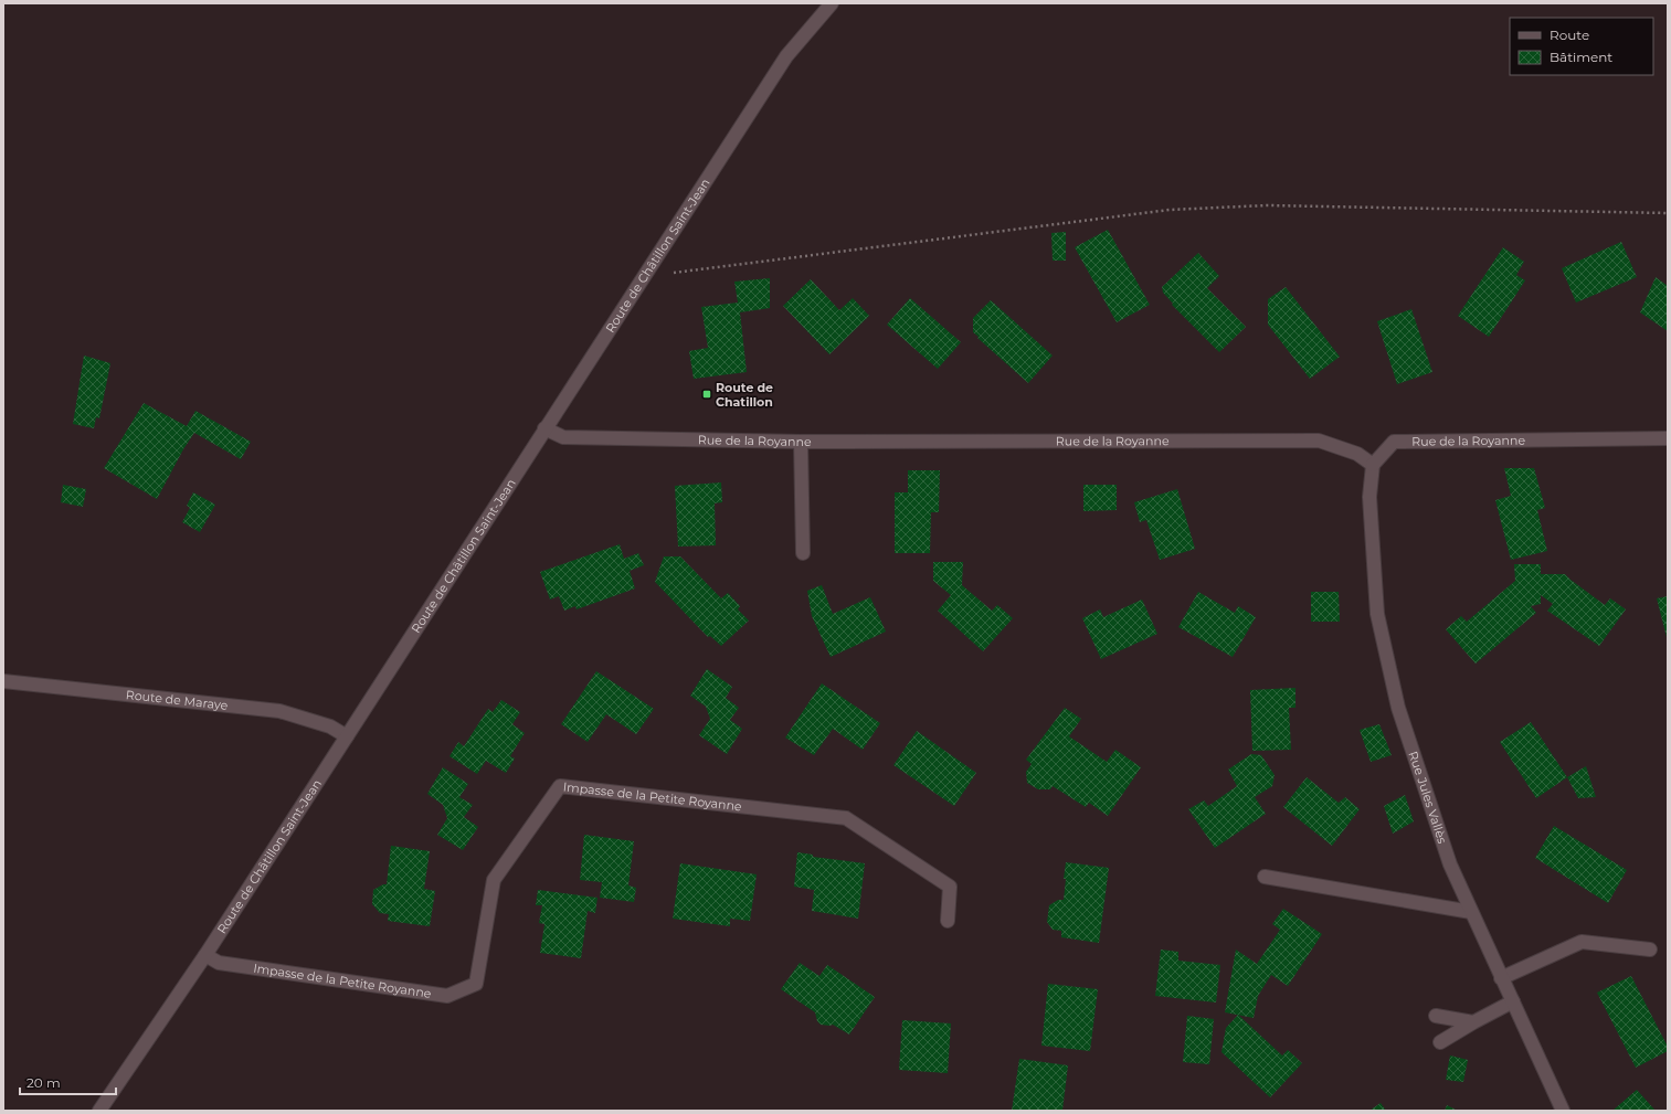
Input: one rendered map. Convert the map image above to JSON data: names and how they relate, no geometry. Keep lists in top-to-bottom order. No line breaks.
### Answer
{"streets":{"street":["Route de Châtillon Saint-Jean","Rue de la Royanne","Route de Maraye","Impasse de la Petite Royanne","Rue Jules Vallès"]},"crossings":[["Route de Châtillon Saint-Jean","Rue de la Royanne"],["Route de Châtillon Saint-Jean","Route de Maraye"],["Route de Châtillon Saint-Jean","Impasse de la Petite Royanne"],["Rue de la Royanne","Rue Jules Vallès"]],"places":{"transit":["Route de Chatillon"]},"legend":["Route","Bâtiment"],"scale_bar":"20 m"}
